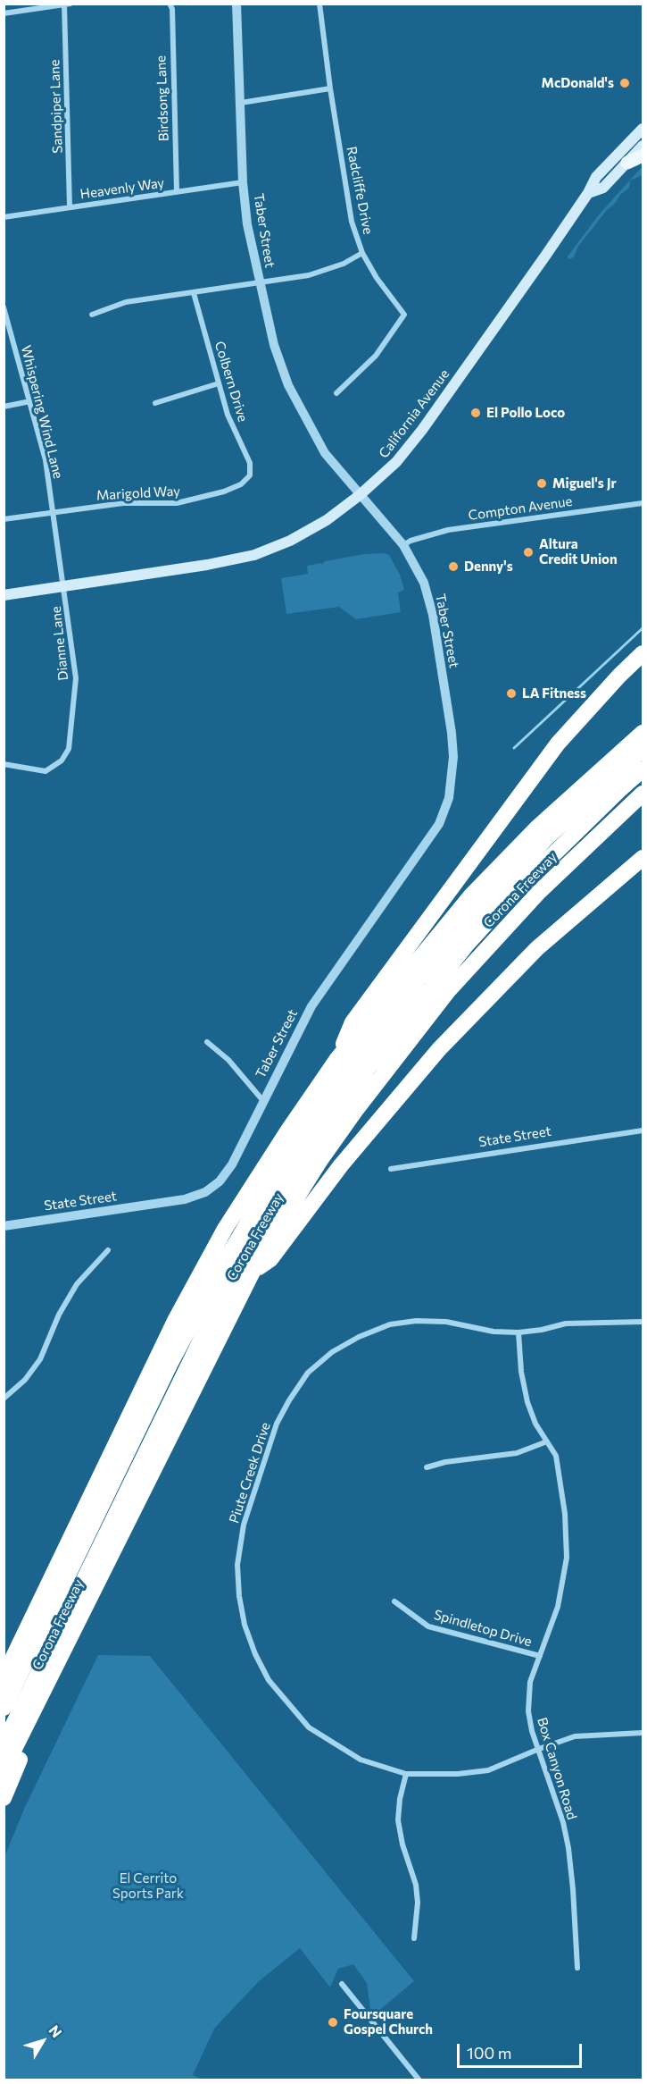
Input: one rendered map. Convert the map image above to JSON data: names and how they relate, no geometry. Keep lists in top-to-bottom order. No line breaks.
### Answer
{"streets":{"highway":["Corona Freeway"],"main road":["California Avenue"],"street":["Birdsong Lane","Sandpiper Lane","Heavenly Way","Radcliffe Drive","Taber Street","Colbern Drive","Whispering Wind Lane","Marigold Way","Compton Avenue","Dianne Lane","State Street","Piute Creek Drive","Spindletop Drive","Box Canyon Road"]},"crossings":[["Birdsong Lane","Heavenly Way"],["Sandpiper Lane","Heavenly Way"],["Heavenly Way","Taber Street"],["Taber Street","California Avenue"],["Taber Street","Compton Avenue"],["Taber Street","State Street"],["Colbern Drive","Marigold Way"],["Whispering Wind Lane","California Avenue"],["Whispering Wind Lane","Marigold Way"],["Whispering Wind Lane","Dianne Lane"],["California Avenue","Dianne Lane"],["Piute Creek Drive","Box Canyon Road"],["Spindletop Drive","Box Canyon Road"]],"parks":["El Cerrito Sports Park"],"places":["McDonald's","El Pollo Loco","Miguel's Jr","Altura Credit Union","Denny's","LA Fitness","Foursquare Gospel Church"],"scale_bar":"100 m","north":"top right"}
